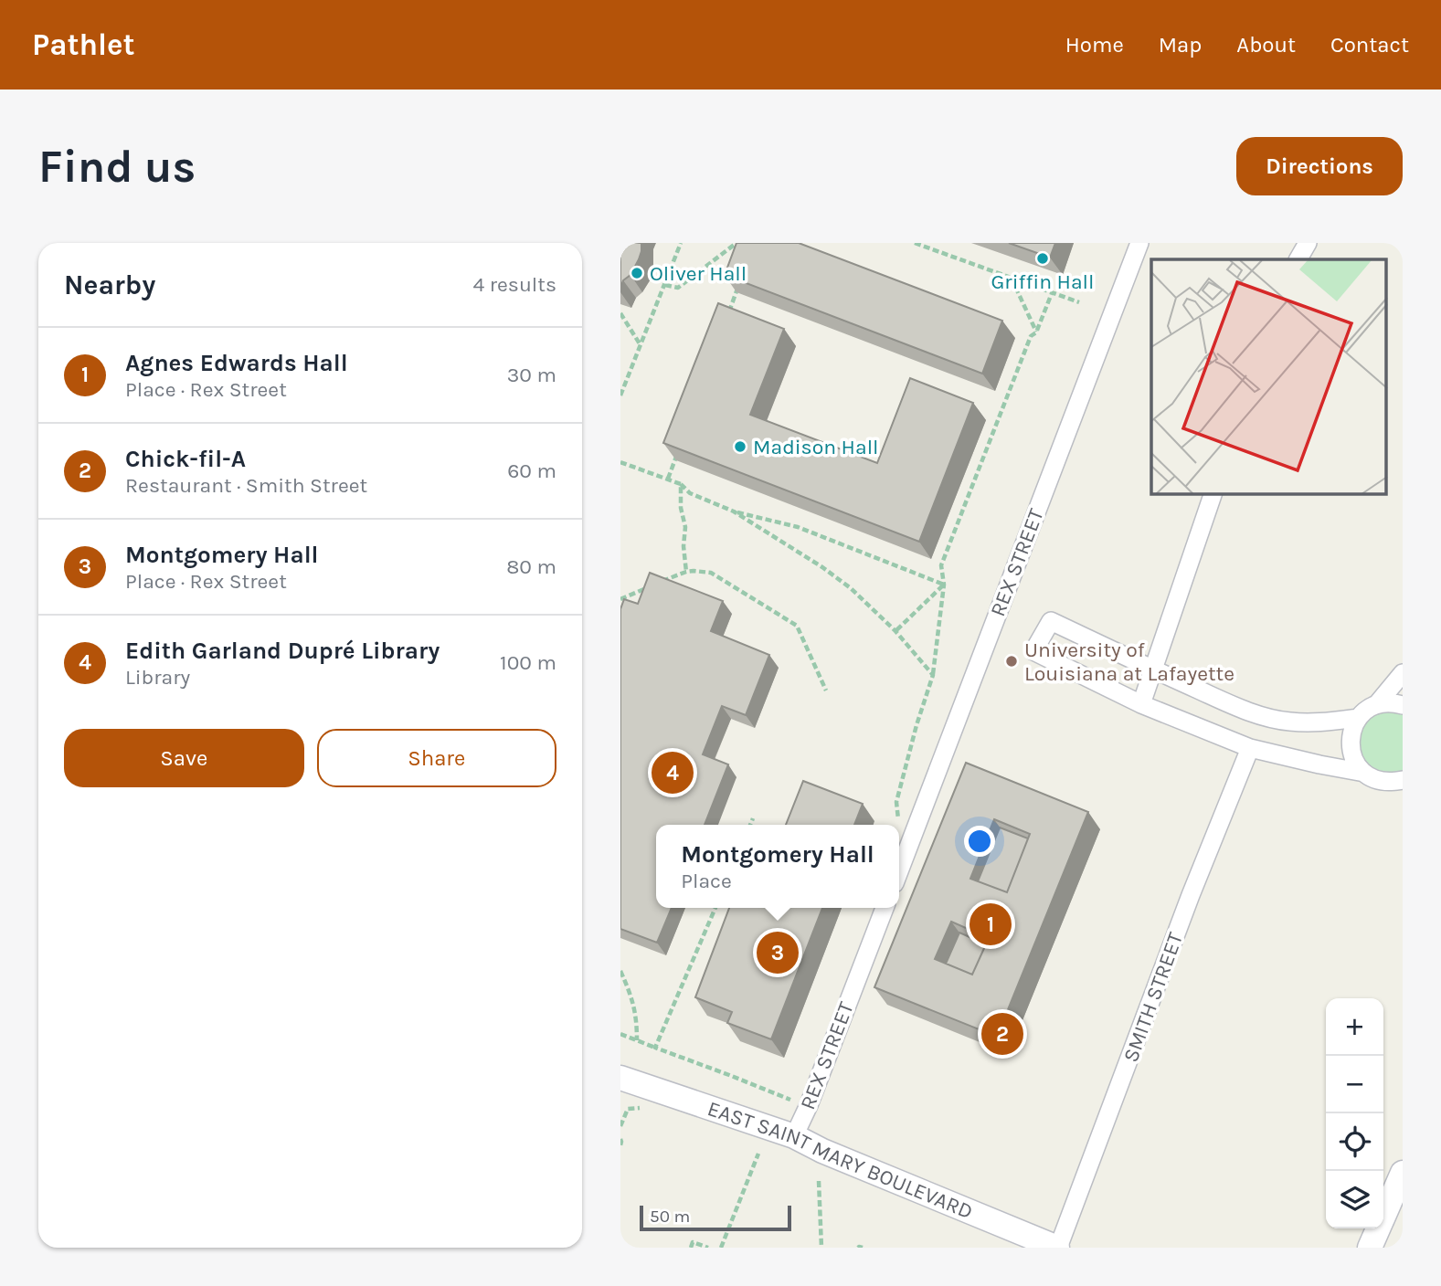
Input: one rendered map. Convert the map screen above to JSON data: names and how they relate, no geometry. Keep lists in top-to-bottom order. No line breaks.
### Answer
{"streets":{"street":["REX STREET","SMITH STREET","EAST SAINT MARY BOULEVARD"]},"crossings":[["REX STREET","EAST SAINT MARY BOULEVARD"],["SMITH STREET","EAST SAINT MARY BOULEVARD"]],"places":["Griffin Hall","Oliver Hall","Madison Hall","University of Louisiana at Lafayette"],"scale_bar":"50 m","page":{"header":"Pathlet","nav":["Home","Map","About","Contact"],"buttons":["Directions",["Save","Share"]],"title":"Find us","heading":["Nearby","4 results"],"list":[{"mark":"1","name":"Agnes Edwards Hall","note":"Place · Rex Street","value":"30 m"},{"mark":"2","name":"Chick-fil-A","note":"Restaurant · Smith Street","value":"60 m"},{"mark":"3","name":"Montgomery Hall","note":"Place · Rex Street","value":"80 m"},{"mark":"4","name":"Edith Garland Dupré Library","note":"Library","value":"100 m"}],"pins":["4","1","3","2"],"popup":["Montgomery Hall","Place"],"map_buttons":["+","−"],"scale":"50 m"}}
